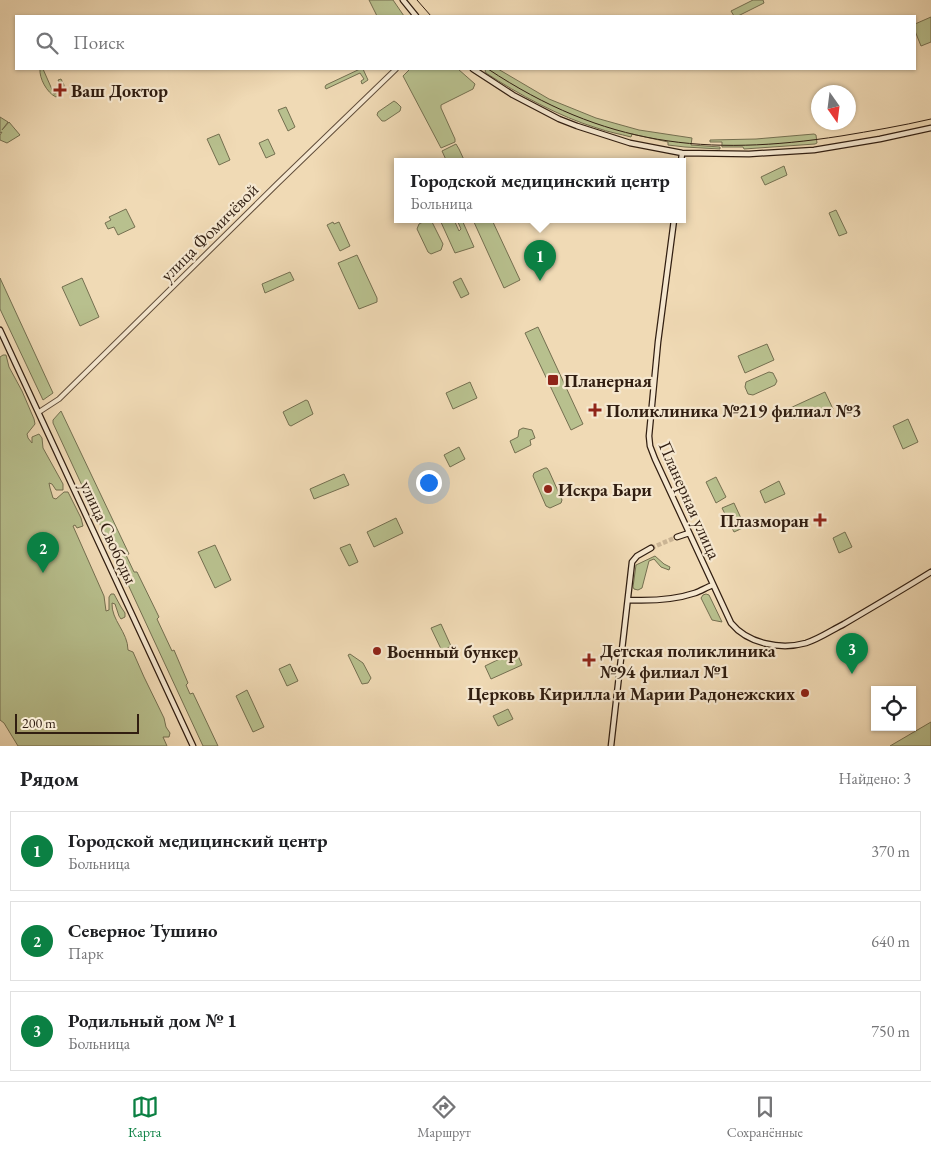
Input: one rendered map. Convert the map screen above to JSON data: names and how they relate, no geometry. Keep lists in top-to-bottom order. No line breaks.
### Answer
{"streets":{"main road":["Планерная улица","улица Свободы"],"street":["улица Фомичёвой"]},"crossings":[["улица Фомичёвой","улица Свободы"]],"places":{"health":["Ваш Доктор","Поликлиника №219 филиал №3","Плазморан","Детская поликлиника №94 филиал №1"],"transit":["Планерная"],"other":["Искра Бари","Военный бункер","Церковь Кирилла и Марии Радонежских"]},"scale_bar":"200 m","north":"bottom","page":{"search":"Поиск","popup":["Городской медицинский центр","Больница"],"pins":["1","2","3"],"scale":"200 m","heading":["Рядом","Найдено: 3"],"list":[{"mark":"1","name":"Городской медицинский центр","note":"Больница","value":"370 m"},{"mark":"2","name":"Северное Тушино","note":"Парк","value":"640 m"},{"mark":"3","name":"Родильный дом № 1","note":"Больница","value":"750 m"}],"nav":["Карта","Маршрут","Сохранённые"]}}
